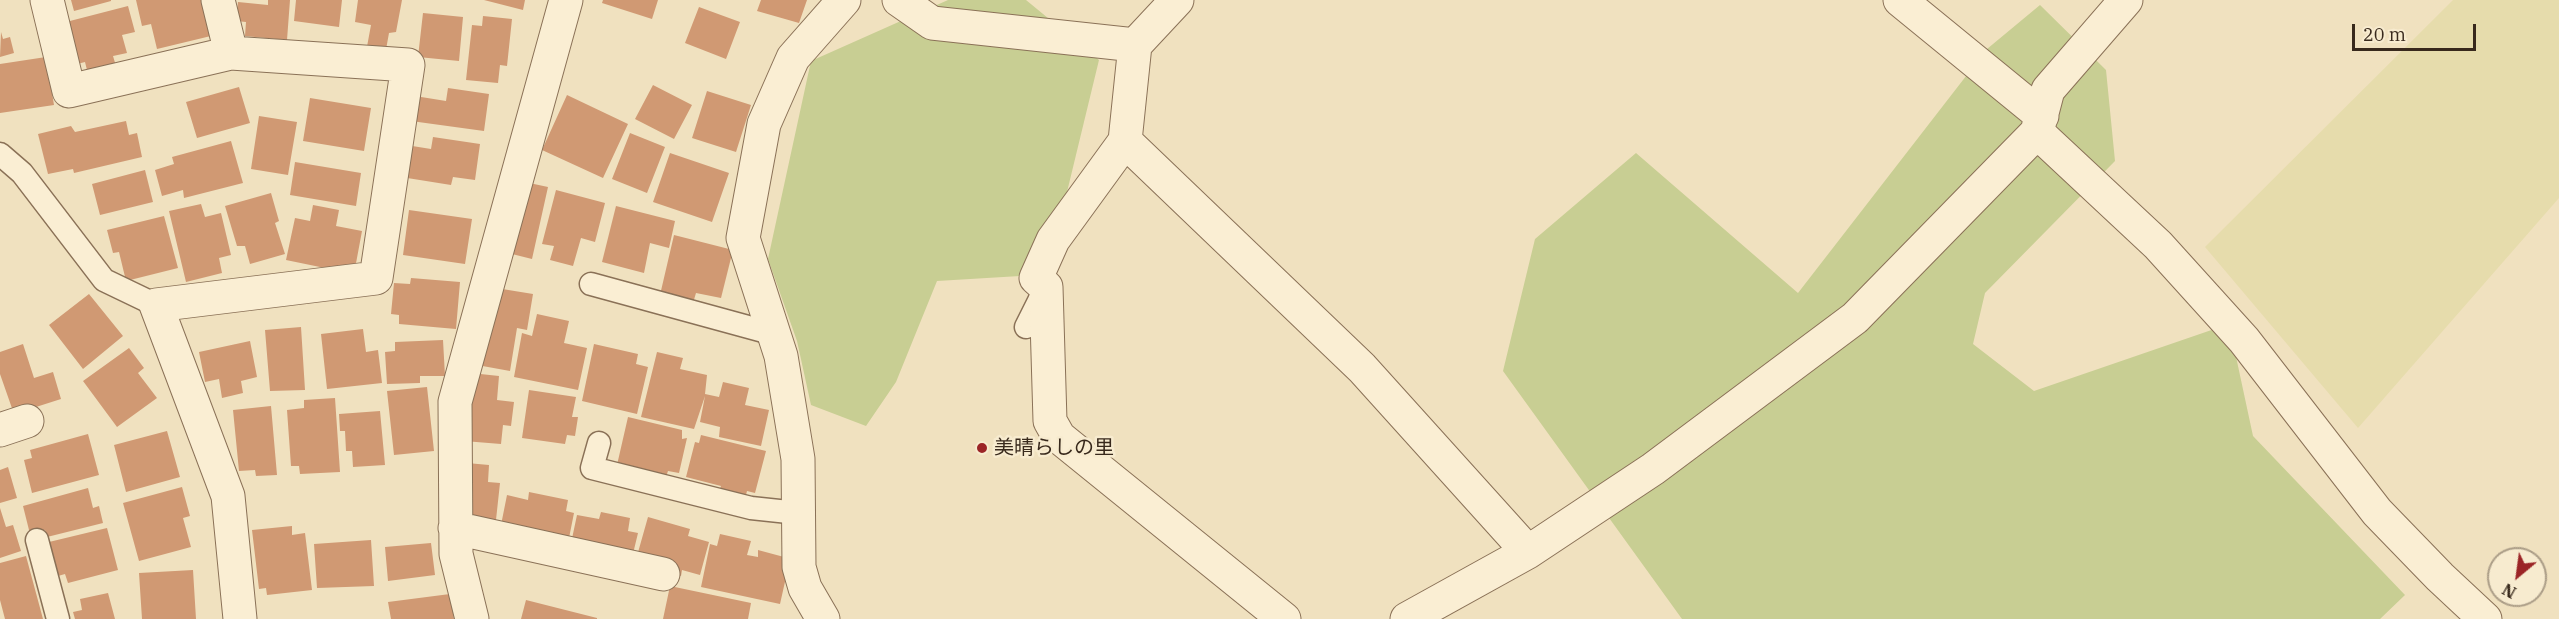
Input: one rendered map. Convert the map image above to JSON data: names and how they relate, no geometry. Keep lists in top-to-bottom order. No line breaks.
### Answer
{"places":["美晴らしの里"],"scale_bar":"20 m","north":"bottom left"}
